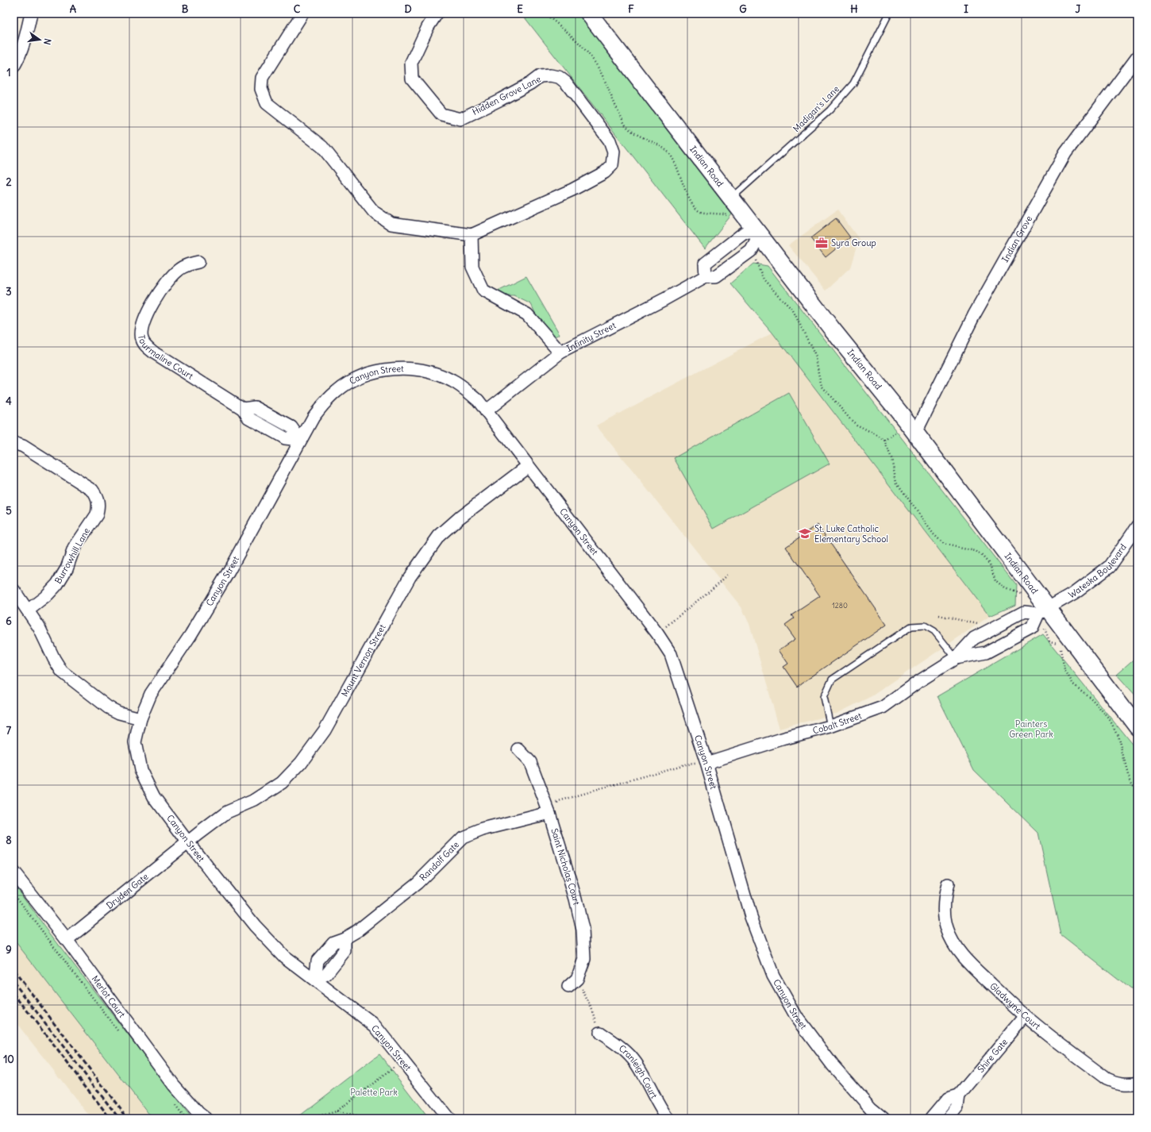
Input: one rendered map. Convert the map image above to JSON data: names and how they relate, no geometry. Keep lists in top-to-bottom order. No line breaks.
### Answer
{"streets":{"street":["Hidden Grove Lane","Indian Road","Indian Grove","Infinity Street","Tourmaline Court","Canyon Street","Burrowhill Lane","Wateska Boulevard","Mount Vernon Street","Cobalt Street","Randolf Gate","Saint Nicholas Court","Dryden Gate","Merlot Court","Gladwyne Court","Shire Gate","Cranleigh Court"],"lane":["Madigan's Lane"]},"crossings":[["Madigan's Lane","Indian Road"],["Indian Road","Indian Grove"],["Indian Road","Infinity Street"],["Indian Road","Wateska Boulevard"],["Indian Road","Cobalt Street"],["Infinity Street","Canyon Street"],["Tourmaline Court","Canyon Street"],["Canyon Street","Mount Vernon Street"],["Canyon Street","Cobalt Street"],["Canyon Street","Randolf Gate"],["Canyon Street","Dryden Gate"],["Wateska Boulevard","Cobalt Street"],["Mount Vernon Street","Dryden Gate"],["Randolf Gate","Saint Nicholas Court"],["Dryden Gate","Merlot Court"],["Gladwyne Court","Shire Gate"]],"parks":["Painters Green Park","Palette Park"],"places":{"office":["Syra Group"],"school or university":["St. Luke Catholic Elementary School"]},"house_numbers":["1280"],"north":"right","grid":{"columns":["A","B","C","D","E","F","G","H","I","J"],"rows":["1","2","3","4","5","6","7","8","9","10"]}}
